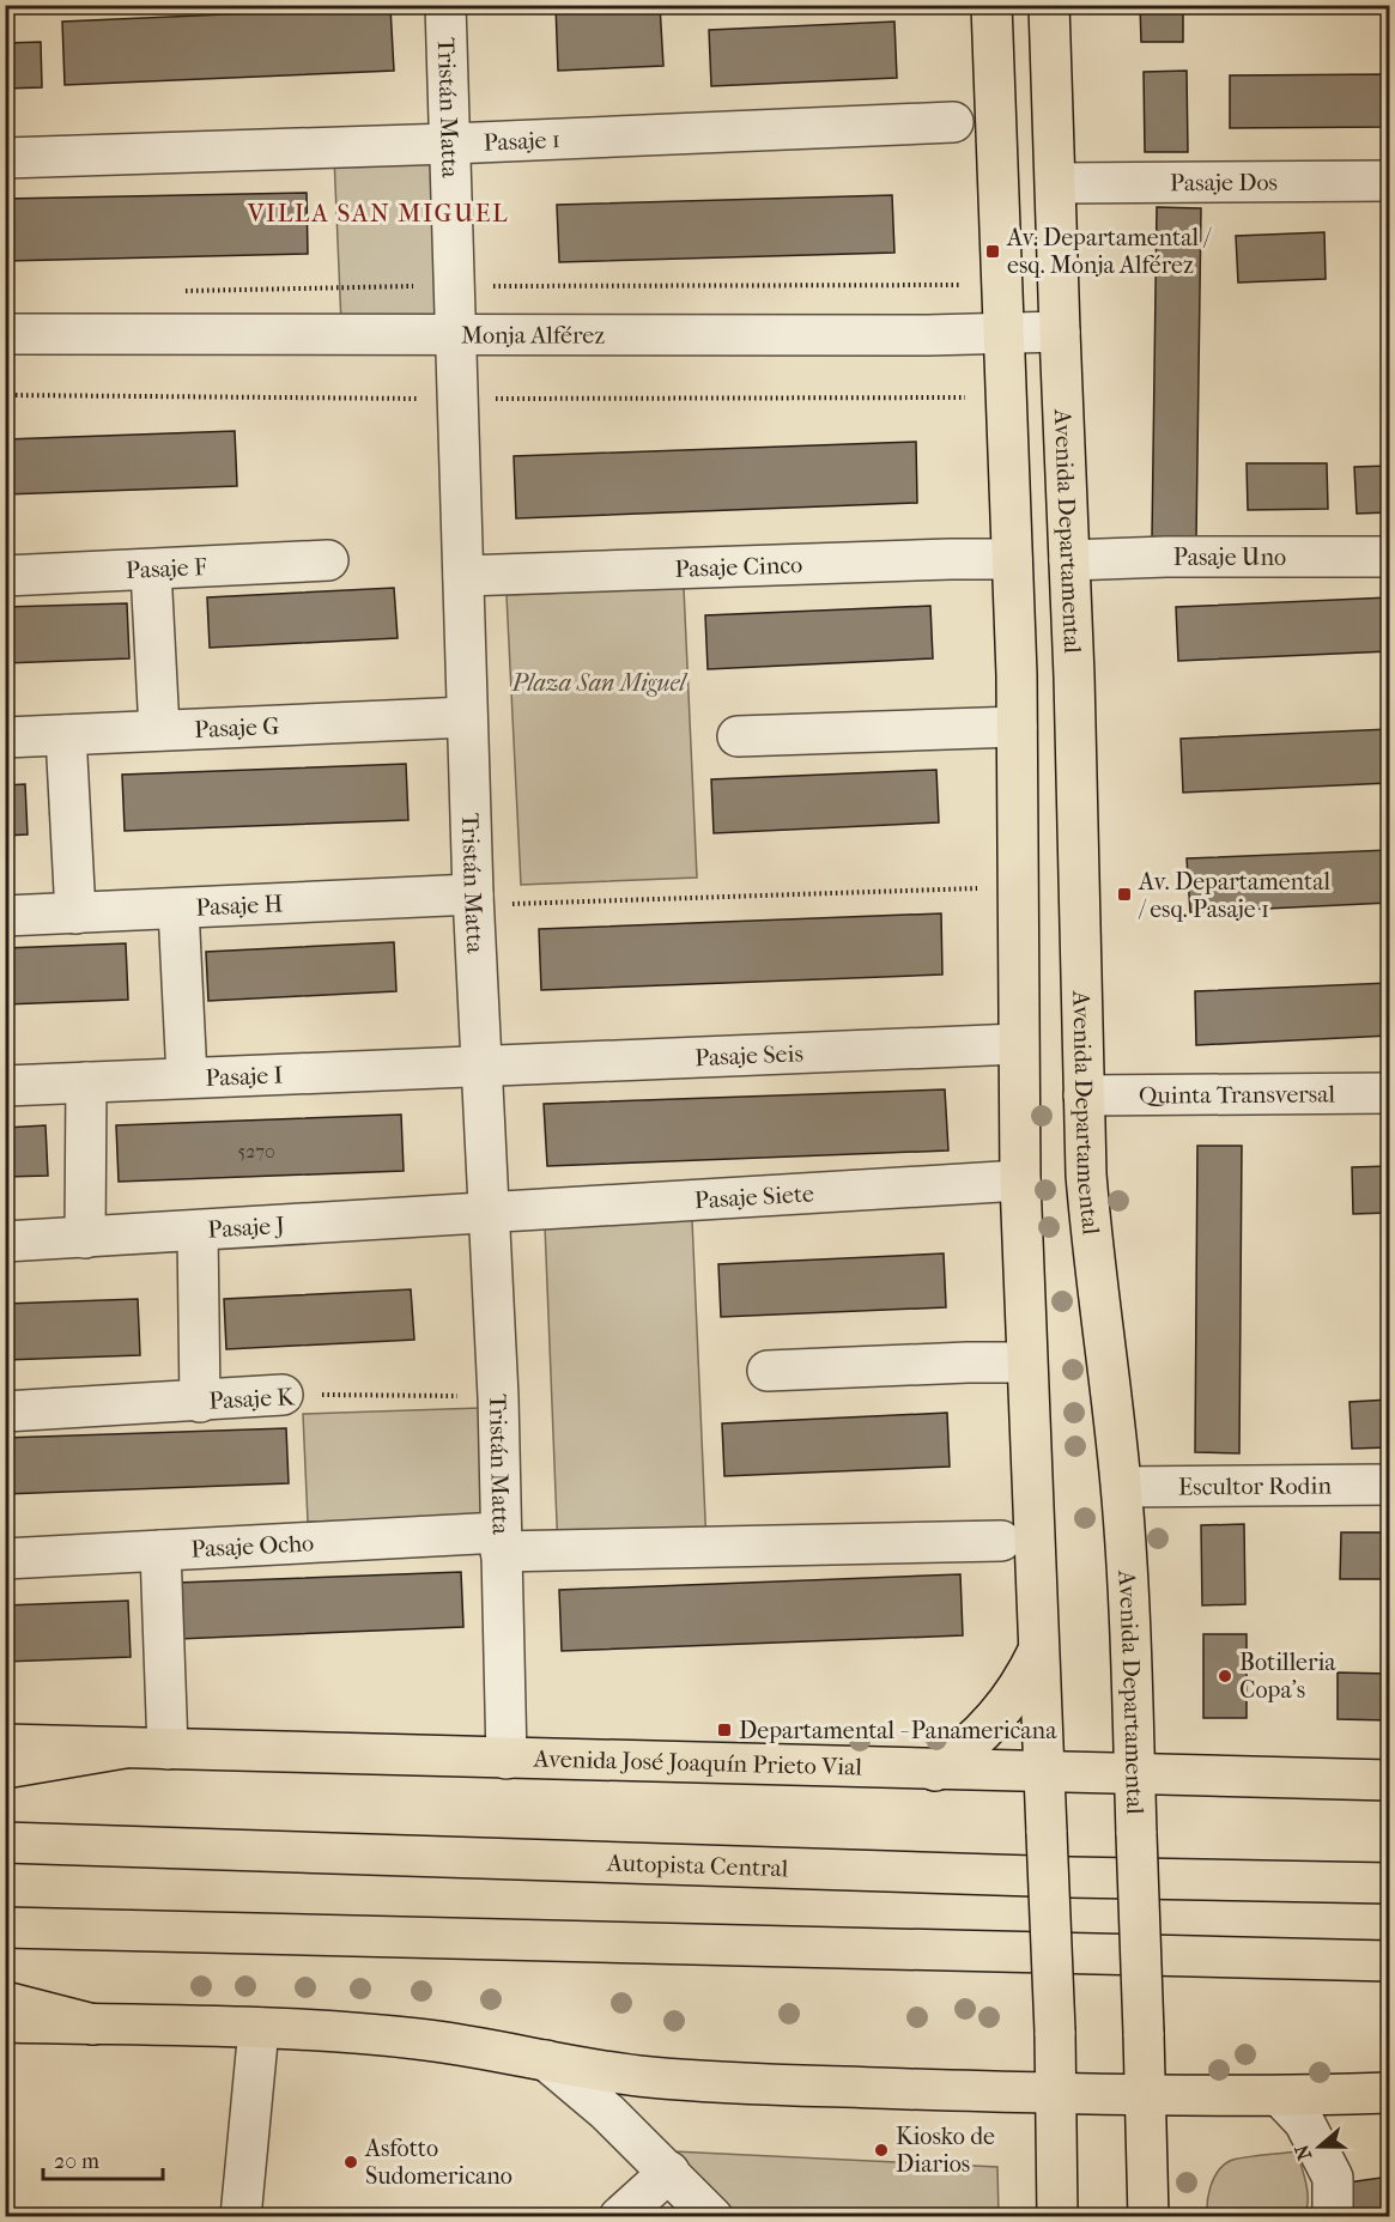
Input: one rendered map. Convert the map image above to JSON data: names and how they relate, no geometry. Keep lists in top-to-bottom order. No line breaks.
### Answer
{"streets":{"main road":["Avenida Departamental","Avenida José Joaquín Prieto Vial","Autopista Central"],"street":["Tristán Matta","Pasaje 1","Pasaje Dos","Monja Alférez","Pasaje Uno","Pasaje Cinco","Pasaje F","Pasaje G","Pasaje H","Pasaje Seis","Pasaje I","Quinta Transversal","Pasaje Siete","Pasaje J","Pasaje K","Escultor Rodin","Pasaje Ocho"]},"crossings":[["Tristán Matta","Pasaje 1"],["Tristán Matta","Monja Alférez"],["Tristán Matta","Pasaje Cinco"],["Tristán Matta","Pasaje G"],["Tristán Matta","Pasaje H"],["Tristán Matta","Pasaje Seis"],["Tristán Matta","Pasaje I"],["Tristán Matta","Pasaje Siete"],["Tristán Matta","Pasaje J"],["Tristán Matta","Pasaje K"],["Tristán Matta","Pasaje Ocho"],["Tristán Matta","Avenida José Joaquín Prieto Vial"],["Pasaje Dos","Avenida Departamental"],["Monja Alférez","Avenida Departamental"],["Avenida Departamental","Pasaje Uno"],["Avenida Departamental","Quinta Transversal"],["Avenida Departamental","Escultor Rodin"],["Avenida Departamental","Avenida José Joaquín Prieto Vial"],["Pasaje Seis","Pasaje I"],["Pasaje Siete","Pasaje J"]],"districts":["VILLA SAN MIGUEL"],"parks":["Plaza San Miguel"],"places":{"transit":["Av. Departamental / esq. Monja Alférez","Av. Departamental / esq. Pasaje 1","Departamental - Panamericana"],"other":["Botilleria Copa's","Kiosko de Diarios","Asfotto Sudomericano"]},"house_numbers":["5270"],"scale_bar":"20 m","north":"left"}
